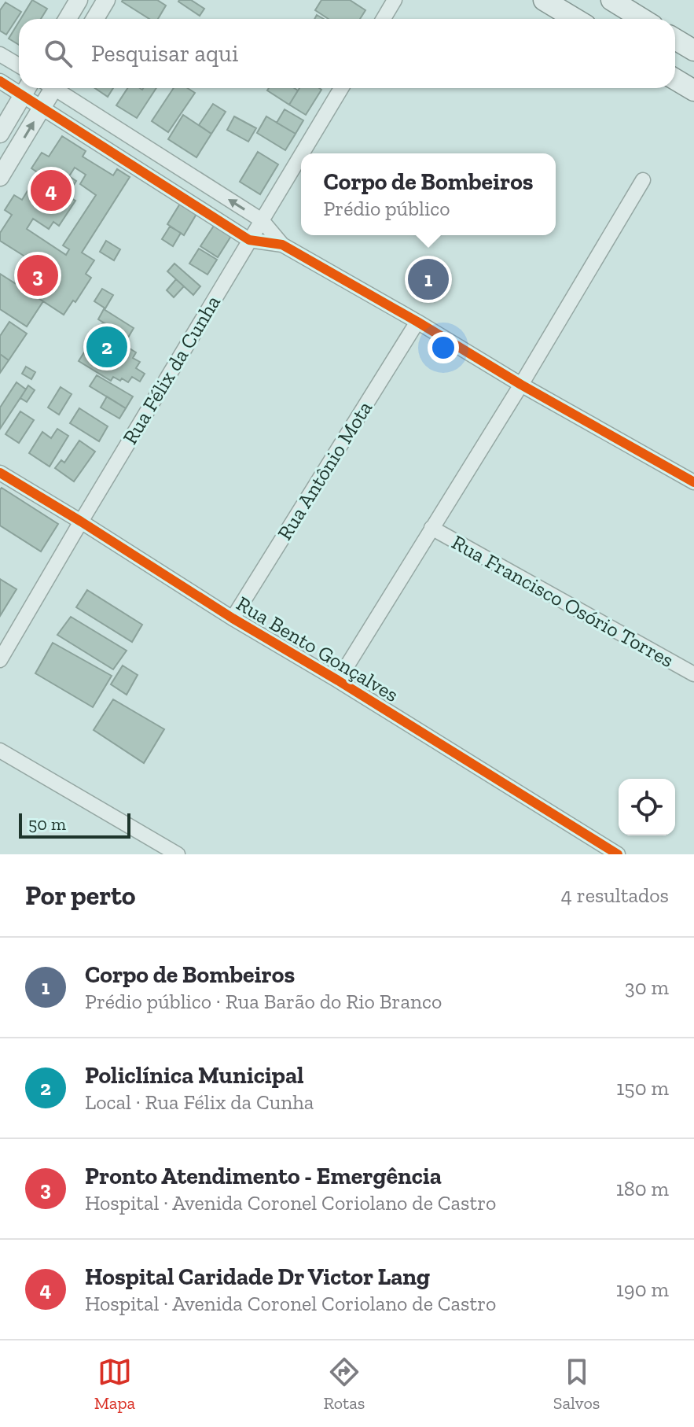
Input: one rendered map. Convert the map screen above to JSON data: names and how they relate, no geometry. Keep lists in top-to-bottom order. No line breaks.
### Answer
{"streets":{"street":["Rua Félix da Cunha","Rua Antônio Mota","Rua Francisco Osório Torres","Rua Bento Gonçalves"]},"crossings":[["Rua Félix da Cunha","Rua Bento Gonçalves"],["Rua Antônio Mota","Rua Bento Gonçalves"]],"scale_bar":"50 m","page":{"search":"Pesquisar aqui","popup":["Corpo de Bombeiros","Prédio público"],"pins":["4","3","1","2"],"scale":"50 m","heading":["Por perto","4 resultados"],"list":[{"mark":"1","name":"Corpo de Bombeiros","note":"Prédio público · Rua Barão do Rio Branco","value":"30 m"},{"mark":"2","name":"Policlínica Municipal","note":"Local · Rua Félix da Cunha","value":"150 m"},{"mark":"3","name":"Pronto Atendimento - Emergência","note":"Hospital · Avenida Coronel Coriolano de Castro","value":"180 m"},{"mark":"4","name":"Hospital Caridade Dr Victor Lang","note":"Hospital · Avenida Coronel Coriolano de Castro","value":"190 m"}],"nav":["Mapa","Rotas","Salvos"]}}
